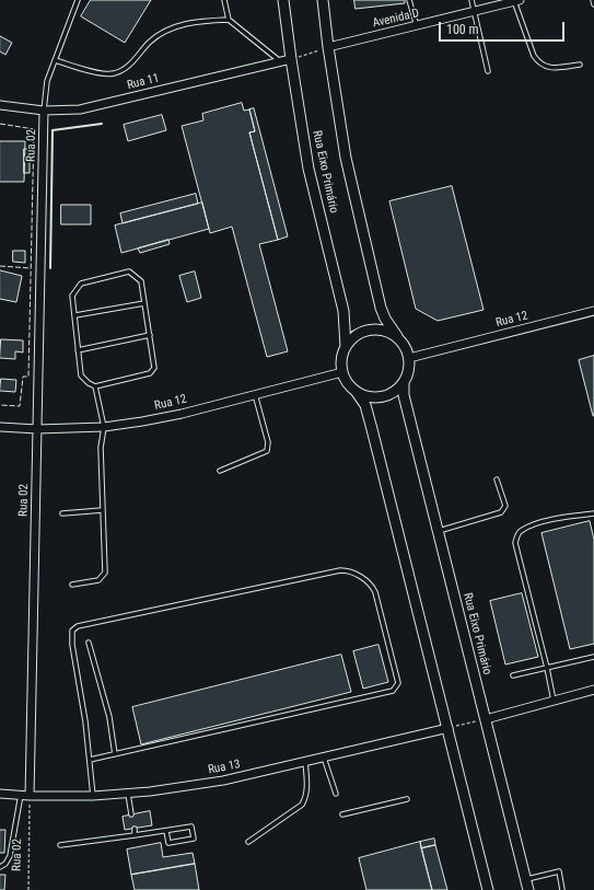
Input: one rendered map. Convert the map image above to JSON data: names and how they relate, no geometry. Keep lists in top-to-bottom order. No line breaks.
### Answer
{"streets":{"street":["Avenida D","Rua 11","Rua 02","Rua Eixo Primário","Rua 12","Rua 13"]},"crossings":[["Avenida D","Rua Eixo Primário"],["Rua 11","Rua 02"],["Rua 11","Rua Eixo Primário"],["Rua 02","Rua 12"],["Rua 02","Rua 13"],["Rua Eixo Primário","Rua 12"]],"scale_bar":"100 m"}
